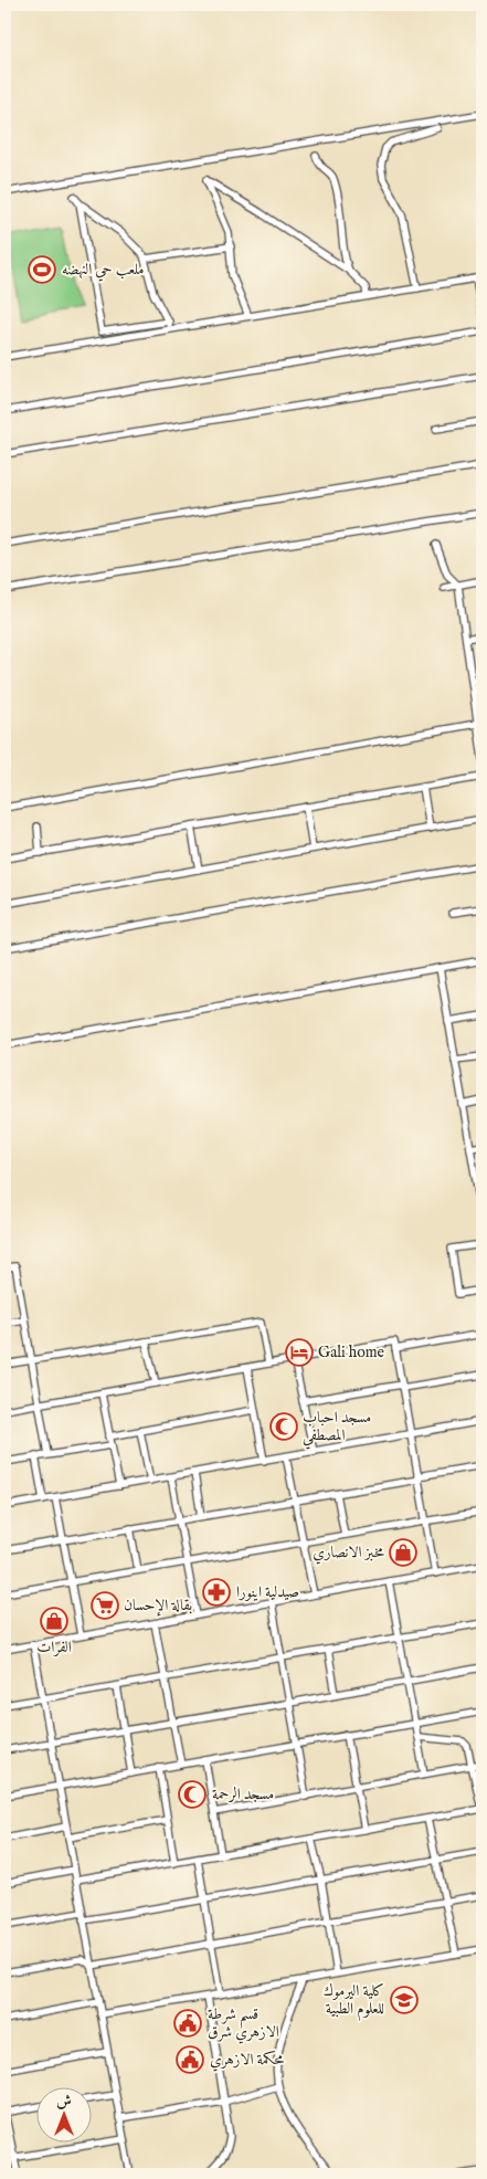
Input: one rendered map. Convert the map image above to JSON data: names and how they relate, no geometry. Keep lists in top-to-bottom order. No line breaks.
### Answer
{"places":{"sports":["ملعب حي النهضه"],"hotel":["Gali home"],"mosque":["مسجد احباب المصطفي","مسجد الرحمة"],"shop":["مخبز الانصاري","الفرات"],"pharmacy":["صيدلية اينورا"],"supermarket":["بقالة الإحسان"],"school or university":["كلية اليرموك للعلوم الطبية"],"public building":["قسم شرطة الازهري شرق","محكمة الازهري"]},"north":"top"}
